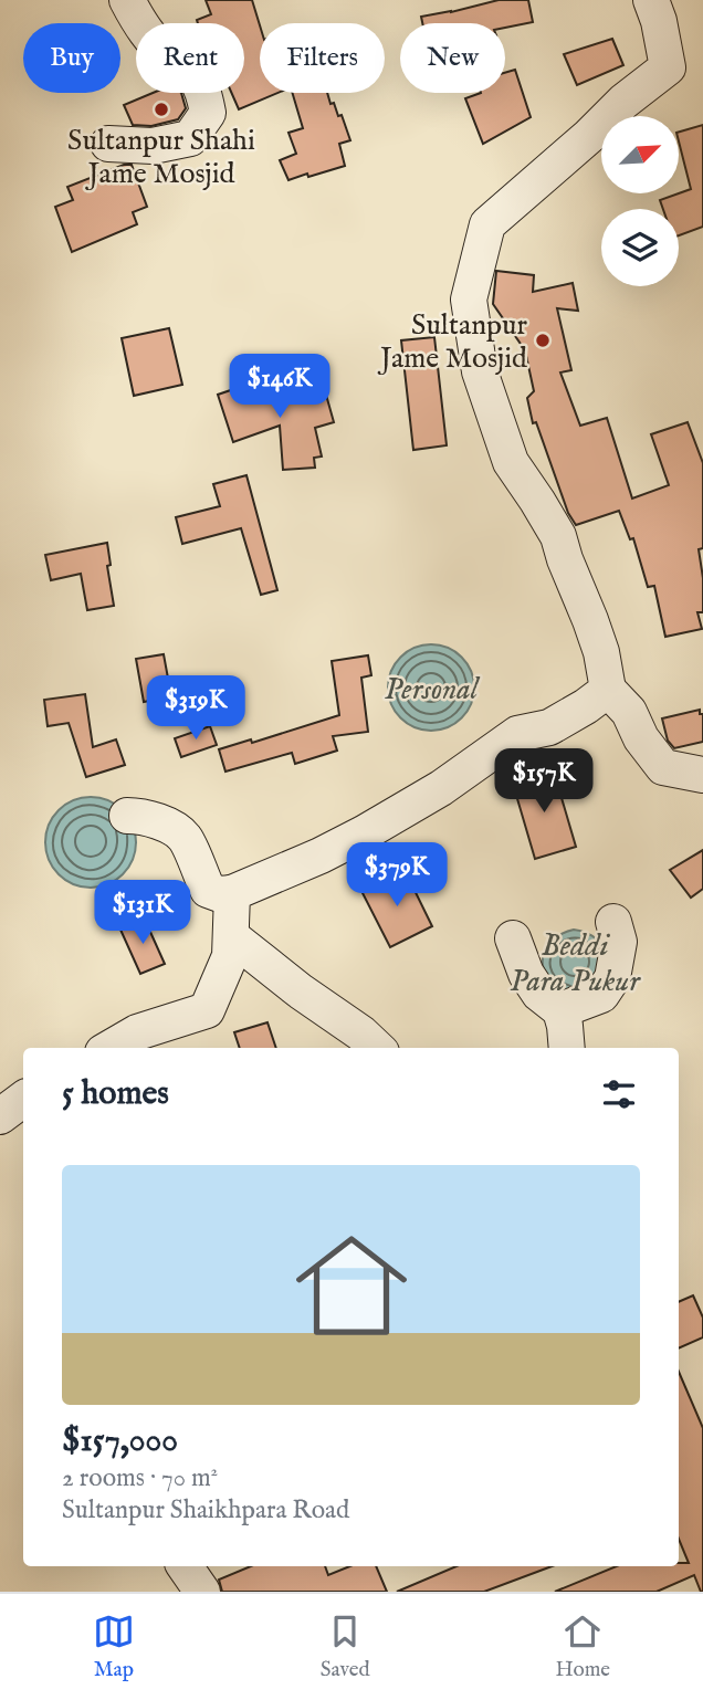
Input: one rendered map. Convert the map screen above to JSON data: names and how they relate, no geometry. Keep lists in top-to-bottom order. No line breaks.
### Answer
{"water":["Personal","Beddi Para Pukur"],"places":["Sultanpur Shahi Jame Mosjid","Sultanpur Jame Mosjid"],"north":"top right","page":{"chip":["Buy","Rent","Filters","New"],"price":["$146K","$319K","$157K","$379K","$131K"],"heading":"5 homes","list":[{"name":"$157,000","note":"2 rooms · 70 m² · Sultanpur Shaikhpara Road"}],"tabs":["Map","Saved","Home"]}}
